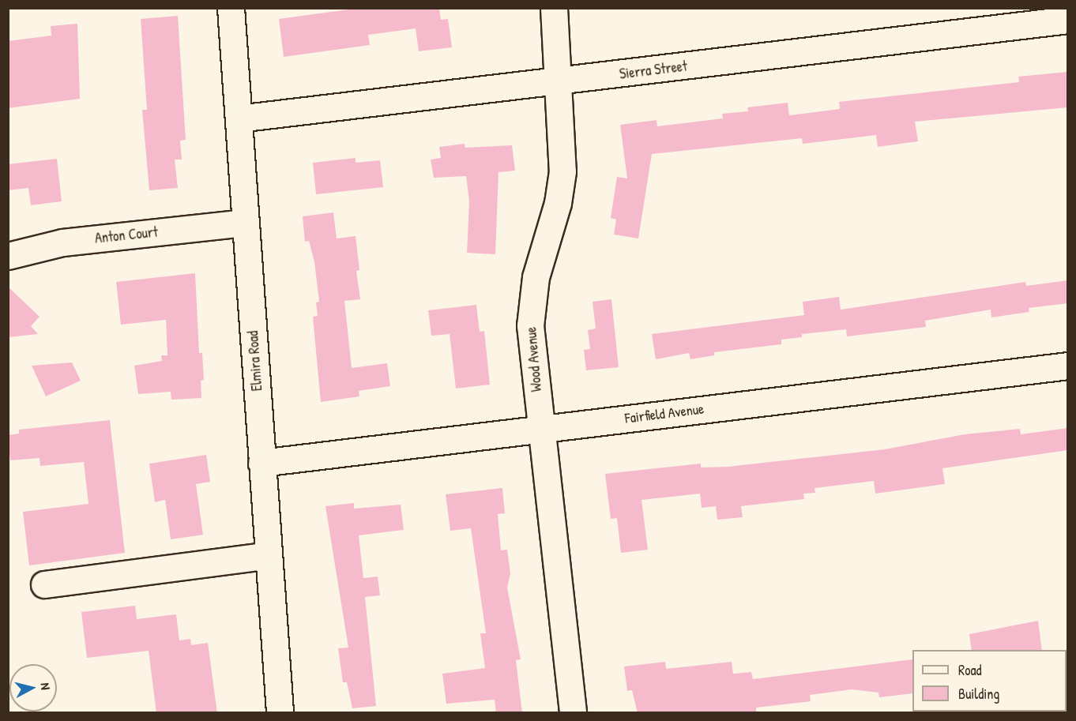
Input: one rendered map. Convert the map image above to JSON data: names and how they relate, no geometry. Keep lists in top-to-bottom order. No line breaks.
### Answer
{"streets":{"street":["Sierra Street","Anton Court","Wood Avenue","Elmira Road","Fairfield Avenue"]},"crossings":[["Sierra Street","Wood Avenue"],["Sierra Street","Elmira Road"],["Anton Court","Elmira Road"],["Wood Avenue","Fairfield Avenue"],["Elmira Road","Fairfield Avenue"]],"legend":["Road","Building"],"north":"right"}
